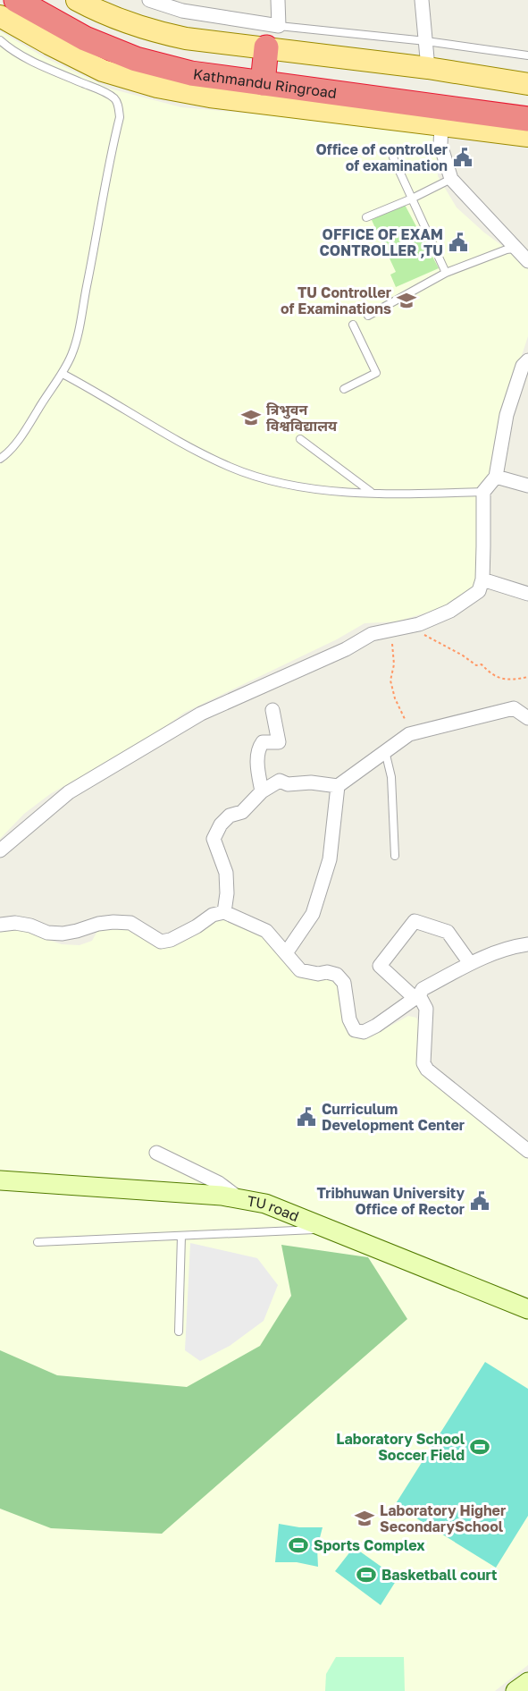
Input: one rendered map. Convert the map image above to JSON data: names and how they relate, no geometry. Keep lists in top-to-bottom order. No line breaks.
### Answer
{"streets":{"highway":["Kathmandu Ringroad"],"street":["TU road"]},"places":{"public building":["Office of controller of examination","OFFICE OF EXAM CONTROLLER ,TU","Curriculum Development Center","Tribhuwan University Office of Rector"],"school or university":["TU Controller of Examinations","त्रिभुवन विश्वविद्यालय","Laboratory Higher SecondarySchool"],"sports":["Laboratory School Soccer Field","Sports Complex","Basketball court"]}}
